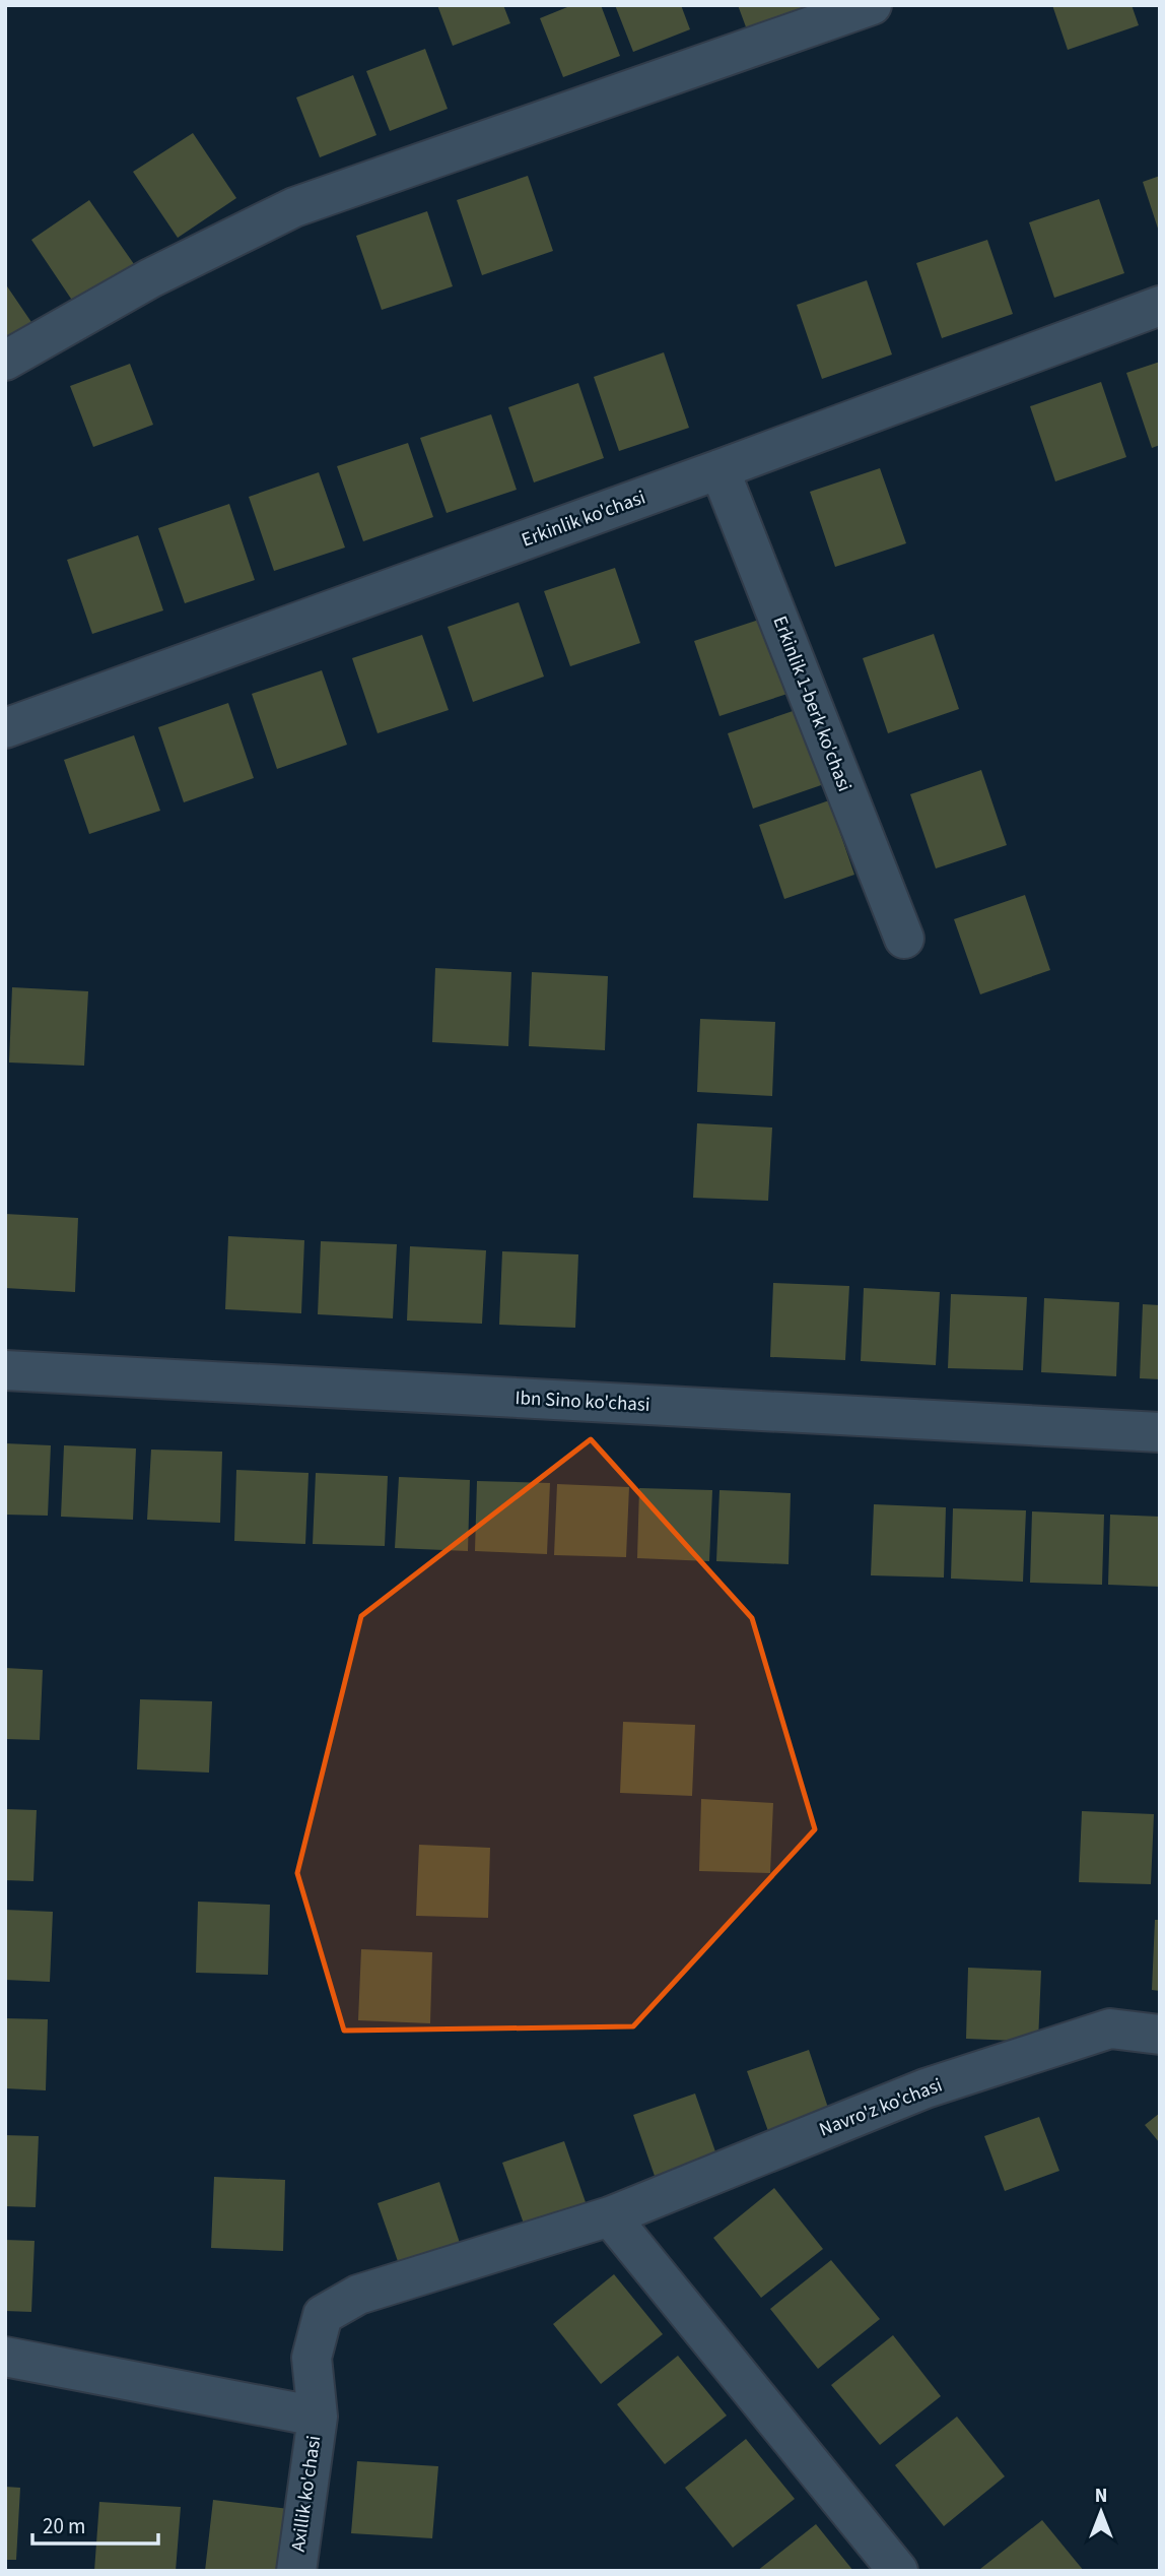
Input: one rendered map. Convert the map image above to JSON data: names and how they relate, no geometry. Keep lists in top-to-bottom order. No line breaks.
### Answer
{"streets":{"street":["Erkinlik ko'chasi","Erkinlik 1-berk ko'chasi","Ibn Sino ko'chasi","Navro'z ko'chasi","Axillik ko'chasi"]},"crossings":[["Erkinlik ko'chasi","Erkinlik 1-berk ko'chasi"],["Navro'z ko'chasi","Axillik ko'chasi"]],"scale_bar":"20 m","north":"top"}
